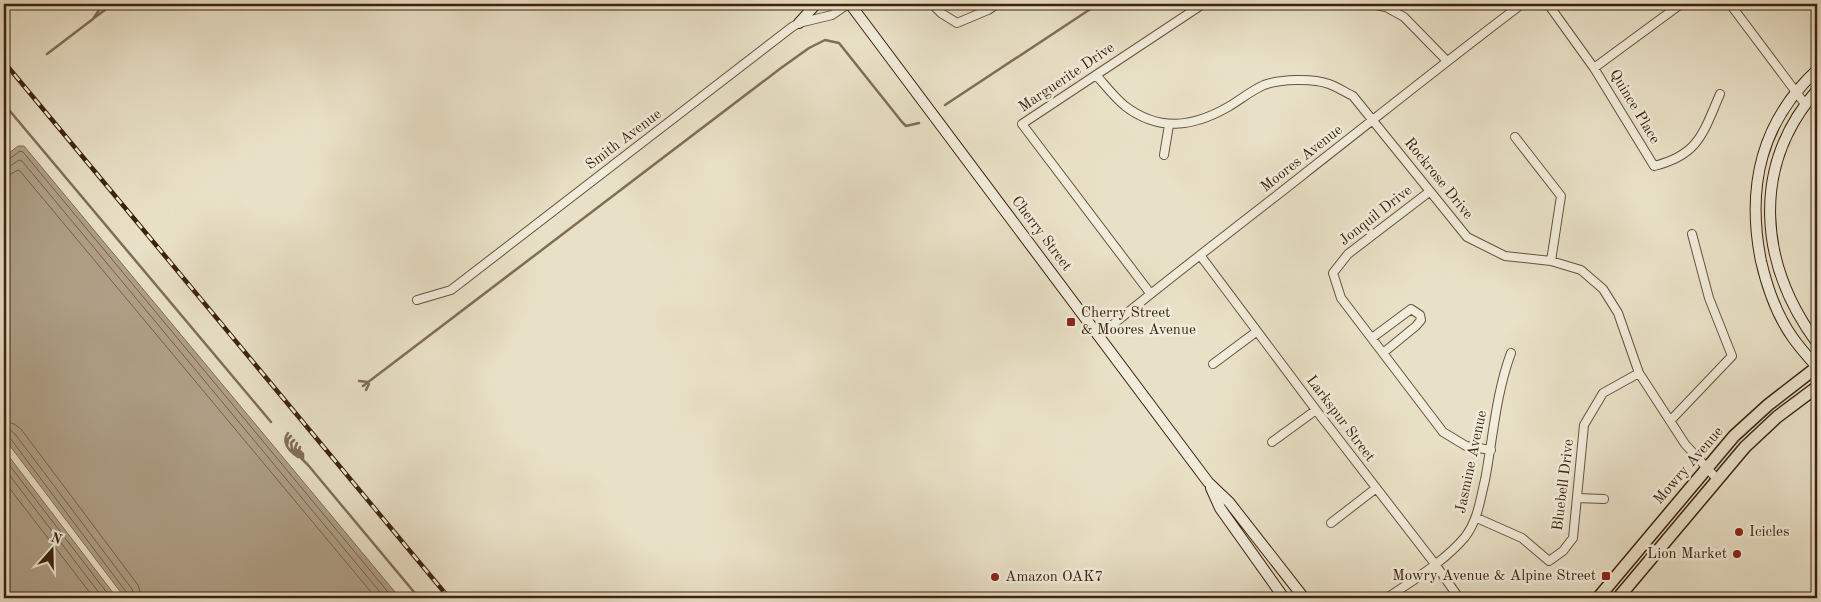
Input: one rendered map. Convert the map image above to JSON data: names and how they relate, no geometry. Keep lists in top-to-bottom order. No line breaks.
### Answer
{"streets":{"main road":["Cherry Street","Mowry Avenue"],"street":["Marguerite Drive","Quince Place","Smith Avenue","Moores Avenue","Rockrose Drive","Jonquil Drive","Larkspur Street","Jasmine Avenue","Bluebell Drive"]},"crossings":[["Marguerite Drive","Moores Avenue"],["Marguerite Drive","Rockrose Drive"],["Smith Avenue","Cherry Street"],["Moores Avenue","Rockrose Drive"],["Moores Avenue","Cherry Street"],["Moores Avenue","Larkspur Street"],["Rockrose Drive","Jonquil Drive"],["Rockrose Drive","Mowry Avenue"],["Rockrose Drive","Bluebell Drive"],["Jonquil Drive","Jasmine Avenue"],["Larkspur Street","Jasmine Avenue"],["Jasmine Avenue","Bluebell Drive"]],"places":{"transit":["Cherry Street & Moores Avenue","Mowry Avenue & Alpine Street"],"other":["Icicles","Lion Market","Amazon OAK7"]},"north":"top"}
